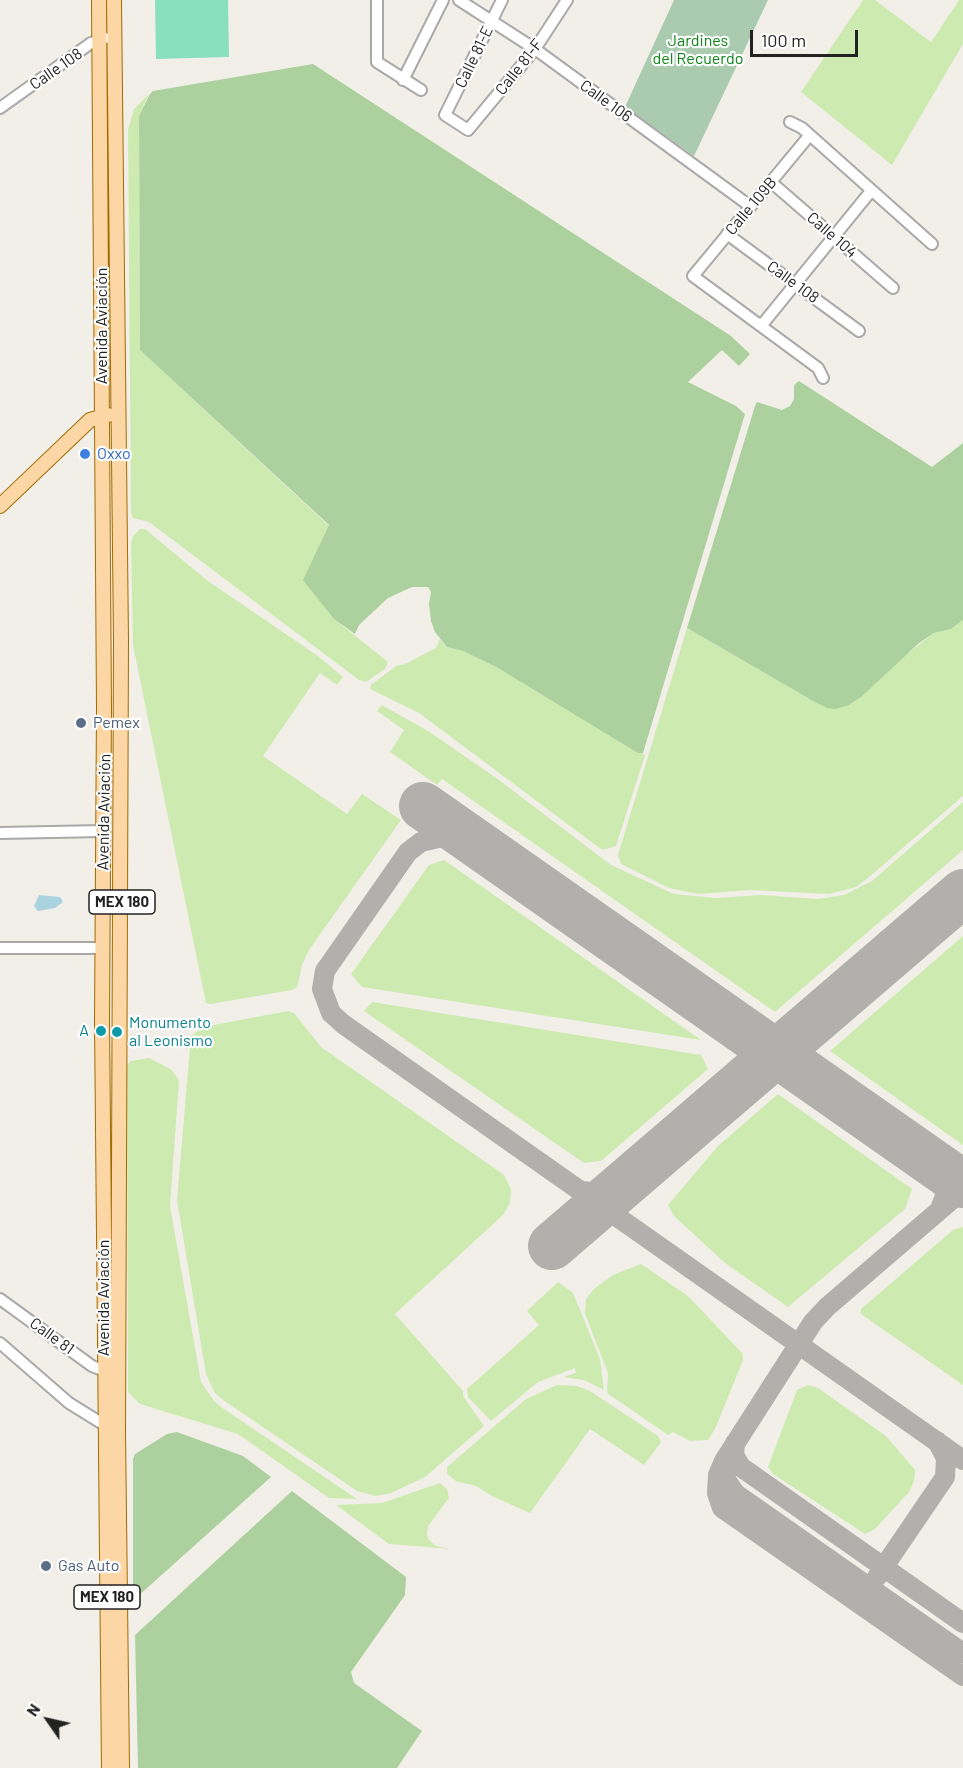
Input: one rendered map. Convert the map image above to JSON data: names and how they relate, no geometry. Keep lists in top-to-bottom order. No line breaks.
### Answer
{"streets":{"main road":["Avenida Aviación","MEX 180"],"street":["Calle 81-E","Calle 81-F","Calle 108","Calle 106","Calle 109B","Calle 104","Calle 81"]},"crossings":[["Calle 81-E","Calle 81-F"],["Calle 81-E","Calle 106"],["Calle 81-F","Calle 106"],["Calle 108","Calle 109B"],["Calle 108","Avenida Aviación"],["Calle 106","Calle 109B"],["Calle 109B","Calle 104"],["Avenida Aviación","Calle 81"]],"parks":["Jardines del Recuerdo"],"places":["Oxxo","Pemex","A","Monumento al Leonismo","Gas Auto"],"scale_bar":"100 m","north":"top left"}
